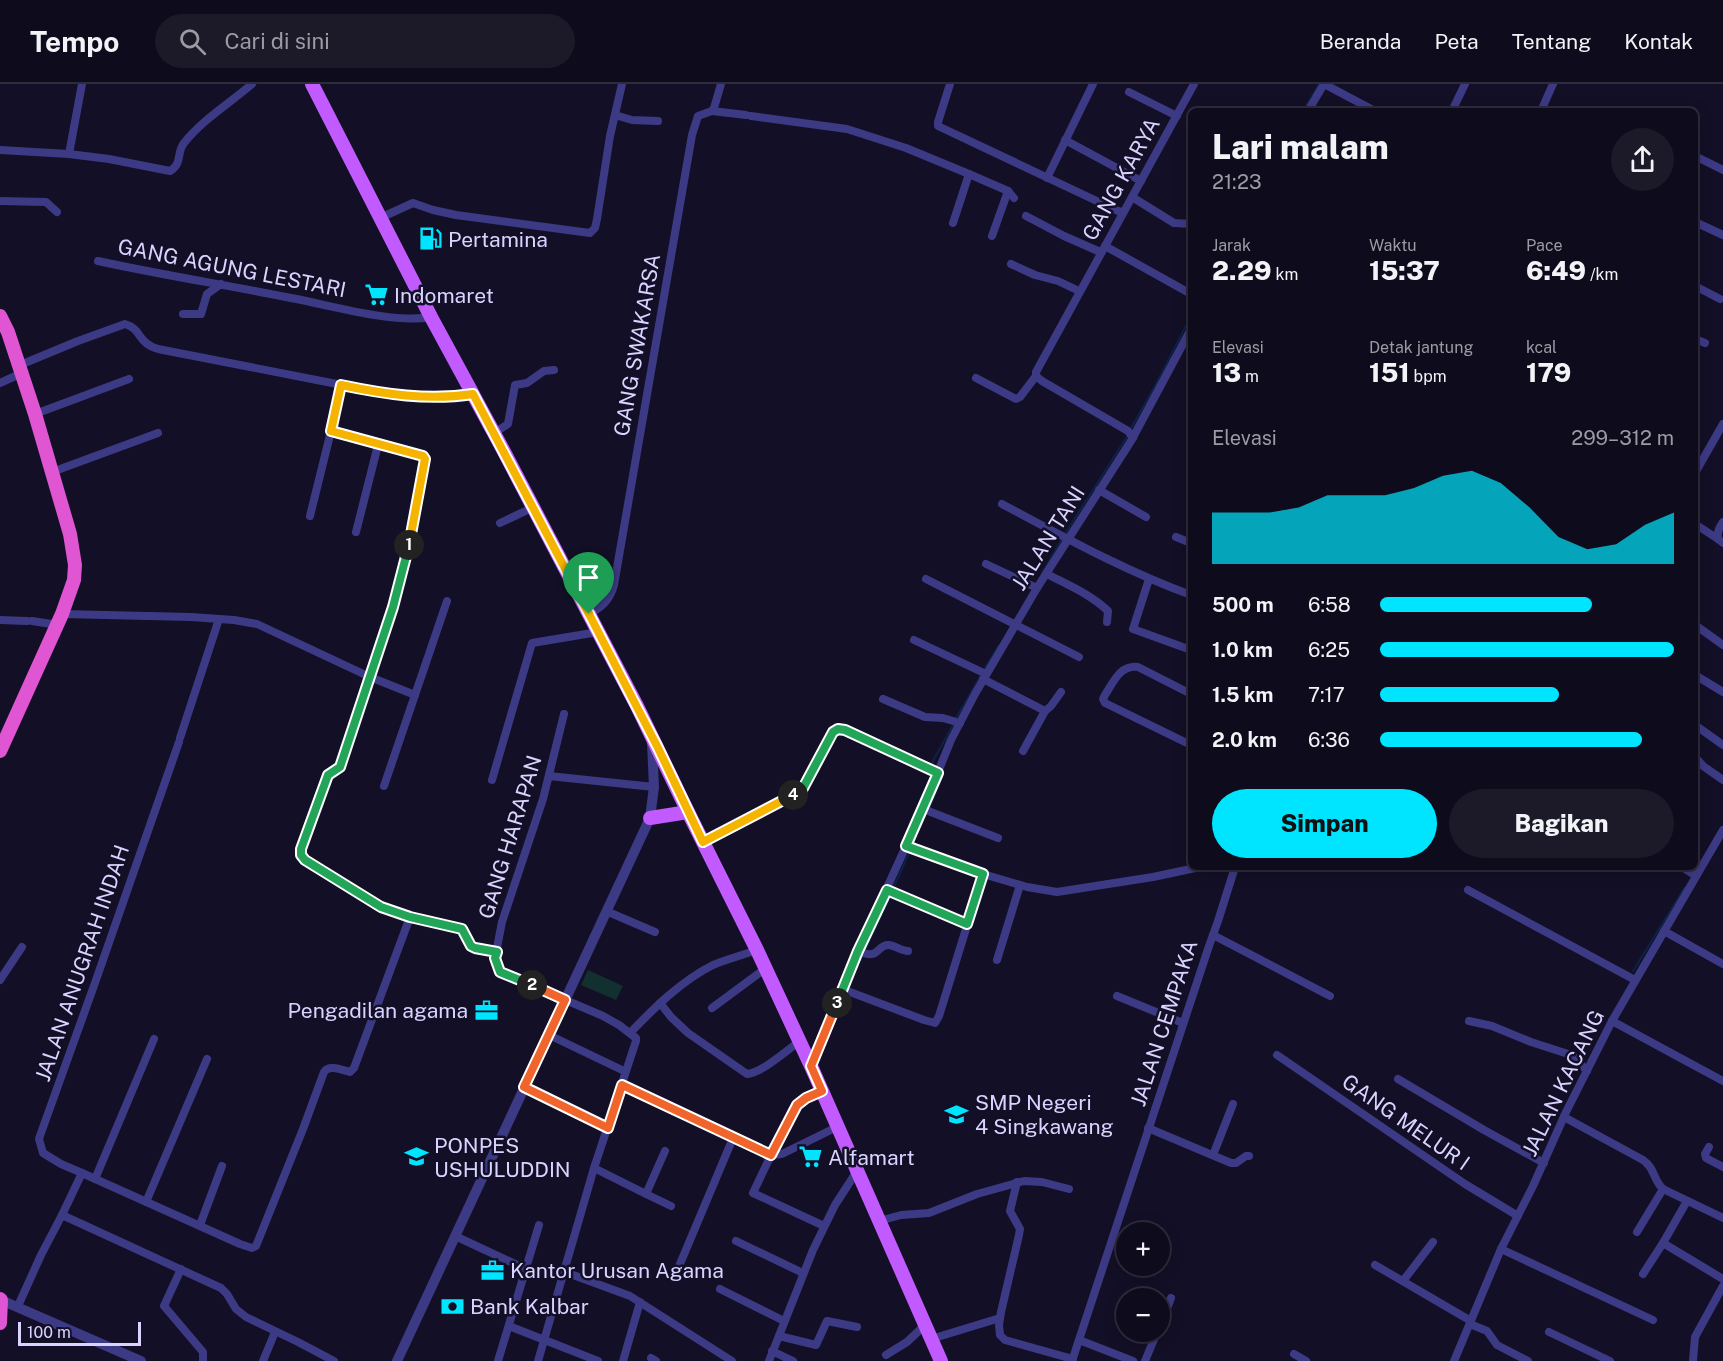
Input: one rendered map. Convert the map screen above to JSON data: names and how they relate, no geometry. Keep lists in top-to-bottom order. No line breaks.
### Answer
{"streets":{"street":["GANG KARYA","GANG AGUNG LESTARI","GANG SWAKARSA","JALAN TANI","GANG HARAPAN","JALAN ANUGRAH INDAH","JALAN CEMPAKA","JALAN KACANG","GANG MELUR I"]},"crossings":[["JALAN KACANG","GANG MELUR I"]],"places":{"fuel station":["Pertamina"],"supermarket":["Indomaret","Alfamart"],"office":["Pengadilan agama","Kantor Urusan Agama"],"school or university":["SMP Negeri 4 Singkawang","PONPES USHULUDDIN"],"bank":["Bank Kalbar"]},"scale_bar":"100 m","page":{"header":"Tempo","search":"Cari di sini","nav":["Beranda","Peta","Tentang","Kontak"],"heading":["Lari malam","21:23"],"stats":[["Jarak","2.29 km"],["Waktu","15:37"],["Pace","6:49 /km"],["Elevasi","13 m"],["Detak jantung","151 bpm"],["kcal","179"]],"chart":["Elevasi","299–312 m"],"pins":["1","4","2","3"],"list":[{"name":"500 m","note":"6:58"},{"name":"1.0 km","note":"6:25"},{"name":"1.5 km","note":"7:17"},{"name":"2.0 km","note":"6:36"}],"buttons":["Simpan","Bagikan"],"map_buttons":["+","−"],"scale":"100 m"}}
